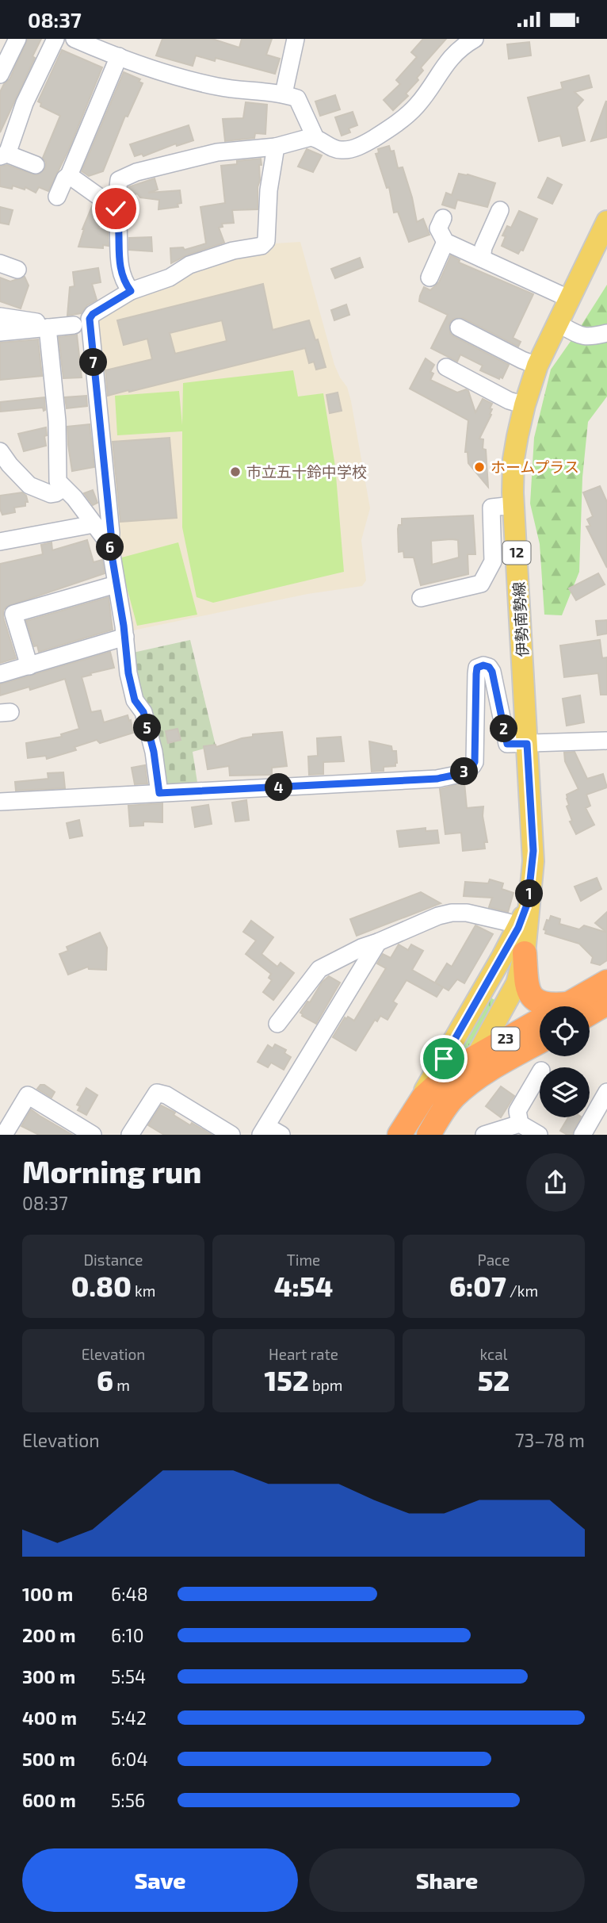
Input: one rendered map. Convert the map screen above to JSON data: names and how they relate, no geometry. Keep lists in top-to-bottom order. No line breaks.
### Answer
{"streets":{"highway":["23"],"main road":["12","伊勢南勢線"]},"crossings":[["伊勢南勢線","23"]],"places":["ホームプラス","市立五十鈴中学校"],"page":{"status":"08:37","pins":["7","6","5","2","3","4","1"],"heading":["Morning run","08:37"],"stats":[["Distance","0.80 km"],["Time","4:54"],["Pace","6:07 /km"],["Elevation","6 m"],["Heart rate","152 bpm"],["kcal","52"]],"chart":["Elevation","73–78 m"],"list":[{"name":"100 m","note":"6:48"},{"name":"200 m","note":"6:10"},{"name":"300 m","note":"5:54"},{"name":"400 m","note":"5:42"},{"name":"500 m","note":"6:04"},{"name":"600 m","note":"5:56"}],"buttons":["Save","Share"]}}
